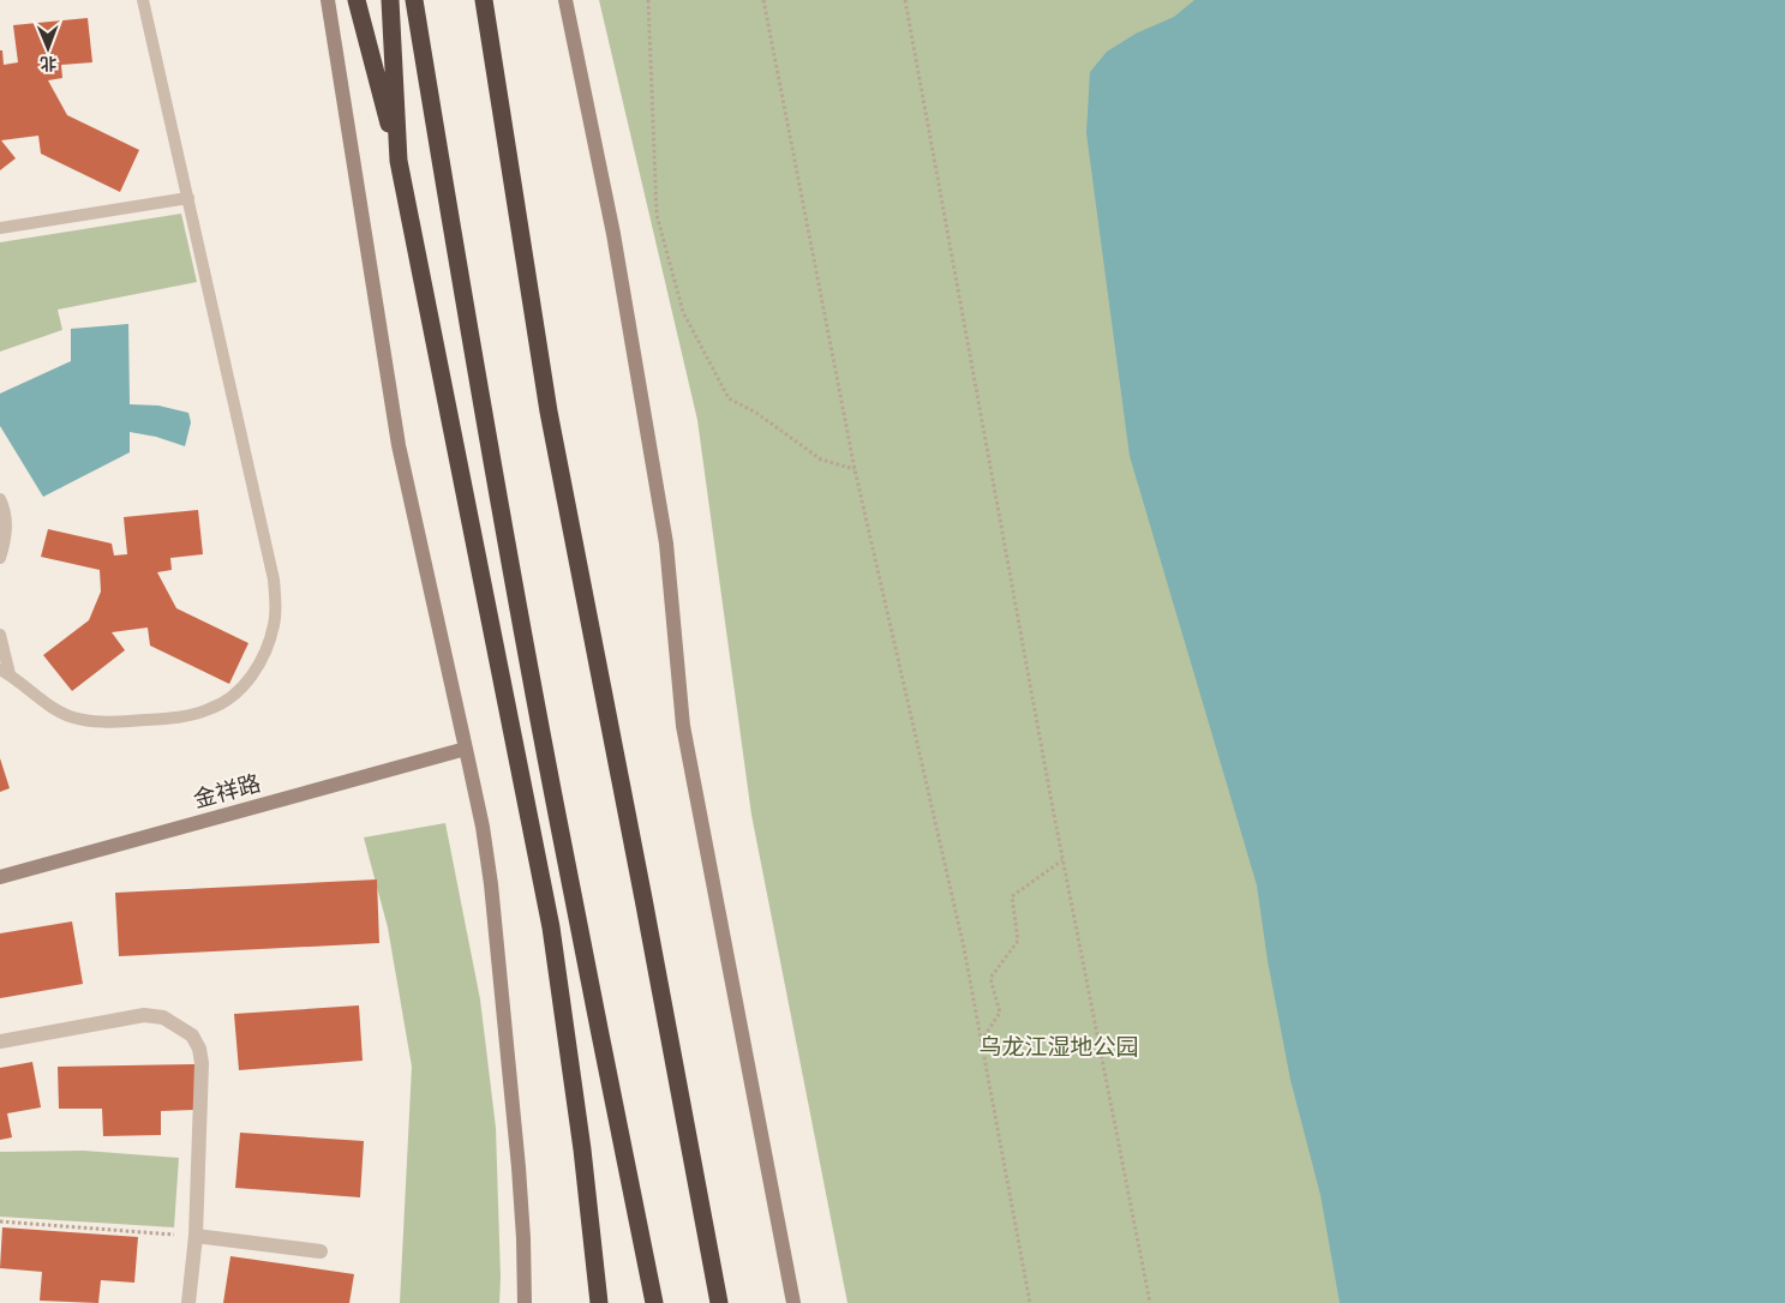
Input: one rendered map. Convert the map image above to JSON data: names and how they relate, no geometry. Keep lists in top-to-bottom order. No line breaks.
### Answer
{"streets":{"main road":["金祥路"]},"parks":["乌龙江湿地公园"],"north":"bottom"}
